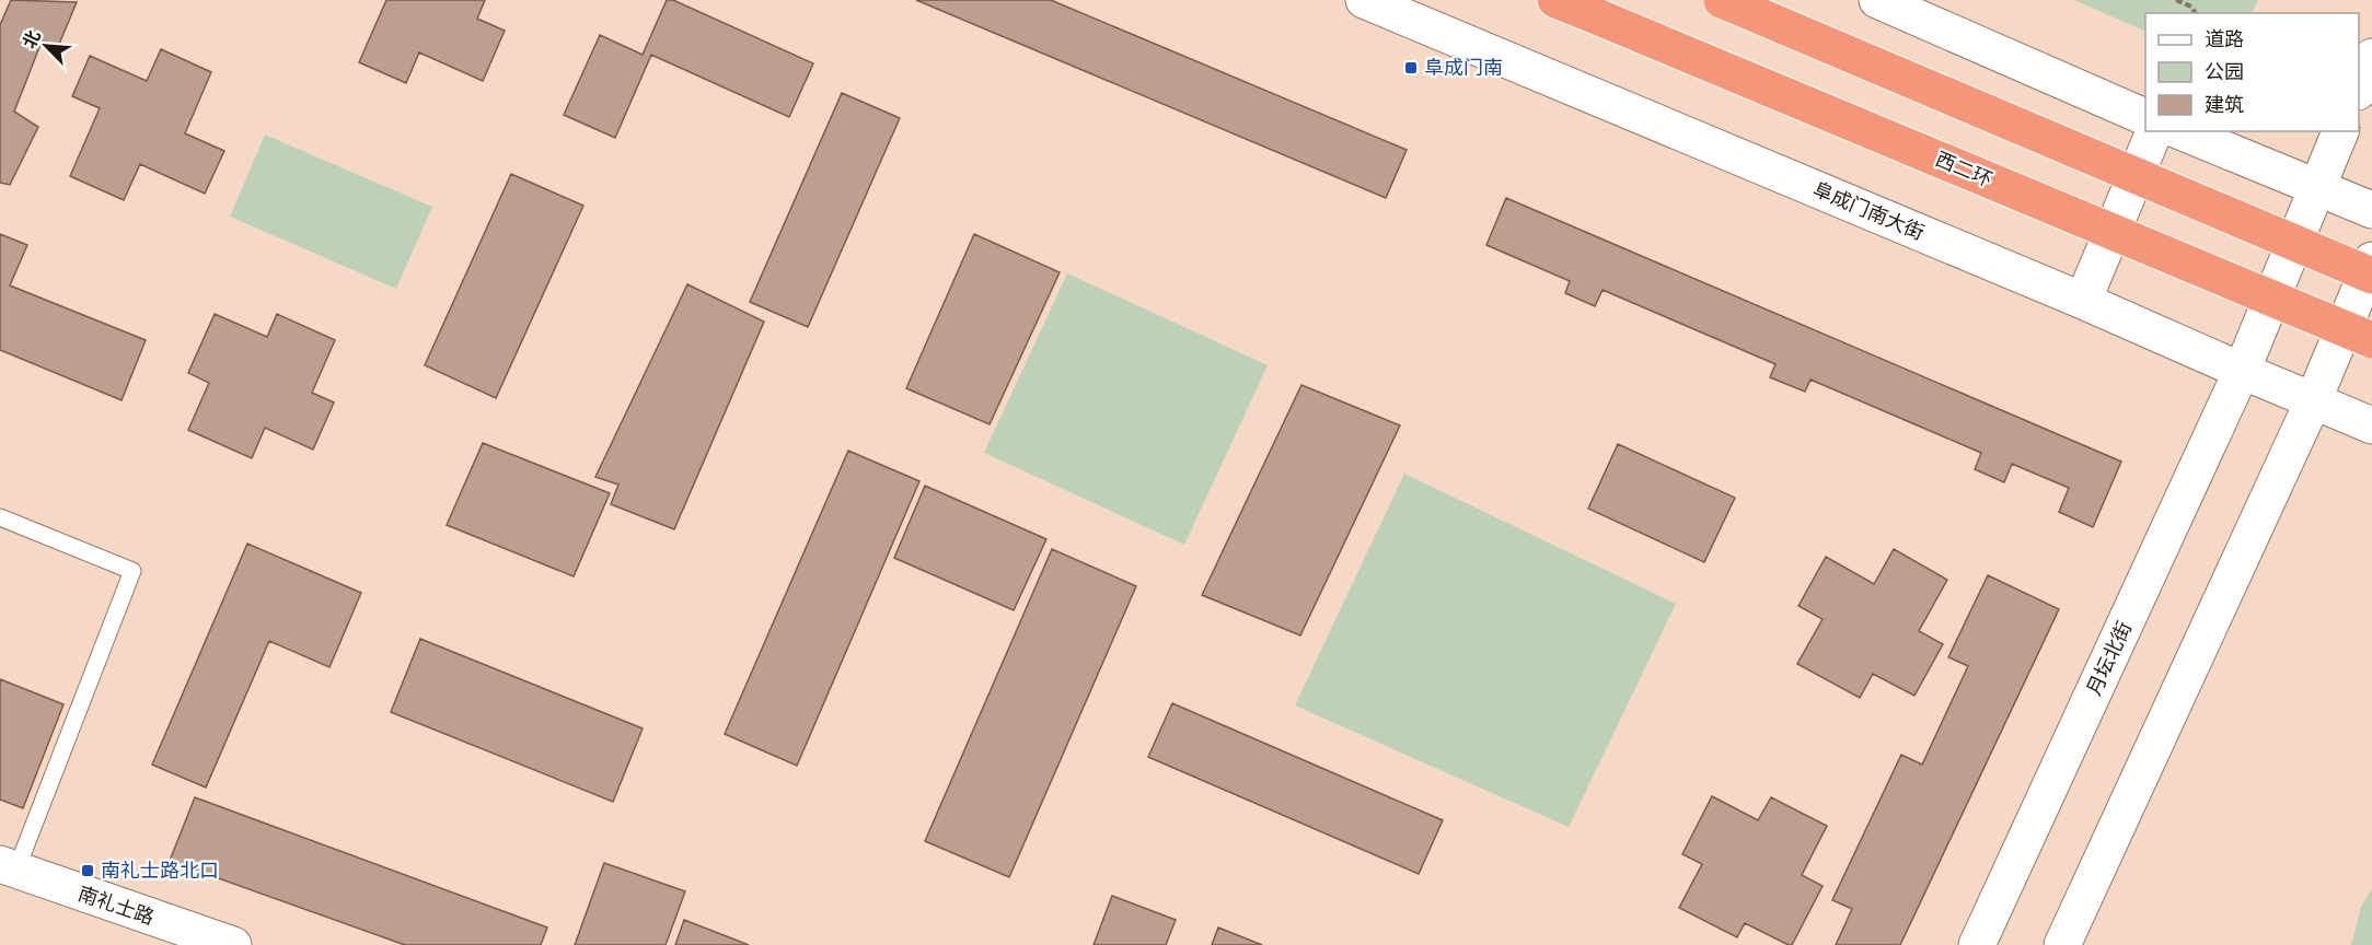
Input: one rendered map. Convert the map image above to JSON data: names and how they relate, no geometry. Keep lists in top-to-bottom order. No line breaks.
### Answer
{"streets":{"highway":["西二环"],"street":["阜成门南大街","月坛北街","南礼士路"]},"crossings":[["阜成门南大街","月坛北街"]],"places":{"transit":["阜成门南","南礼士路北口"]},"legend":["道路","公园","建筑"],"north":"top left"}
